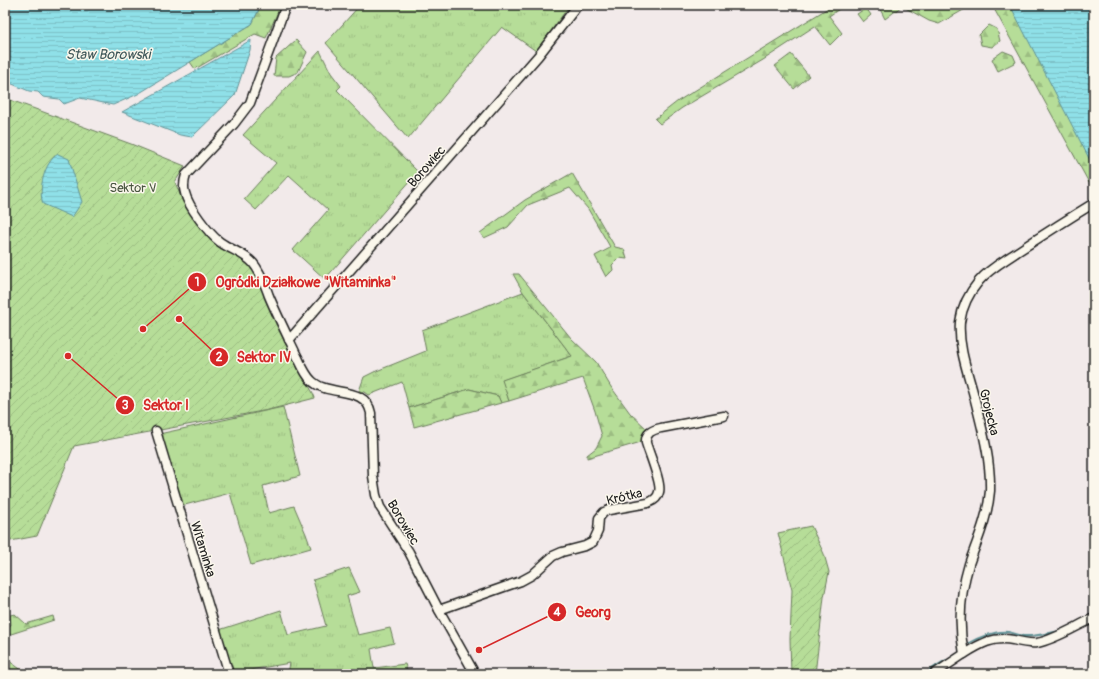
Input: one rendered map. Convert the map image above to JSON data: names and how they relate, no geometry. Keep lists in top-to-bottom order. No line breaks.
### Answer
{"streets":{"street":["Borowiec","Grojecka","Krótka","Witaminka"]},"crossings":[["Borowiec","Krótka"]],"water":["Staw Borowski"],"parks":["Sektor V"],"places":["Sektor IV","Ogródki Działkowe \"Witaminka\"","Sektor I","Georg"]}
